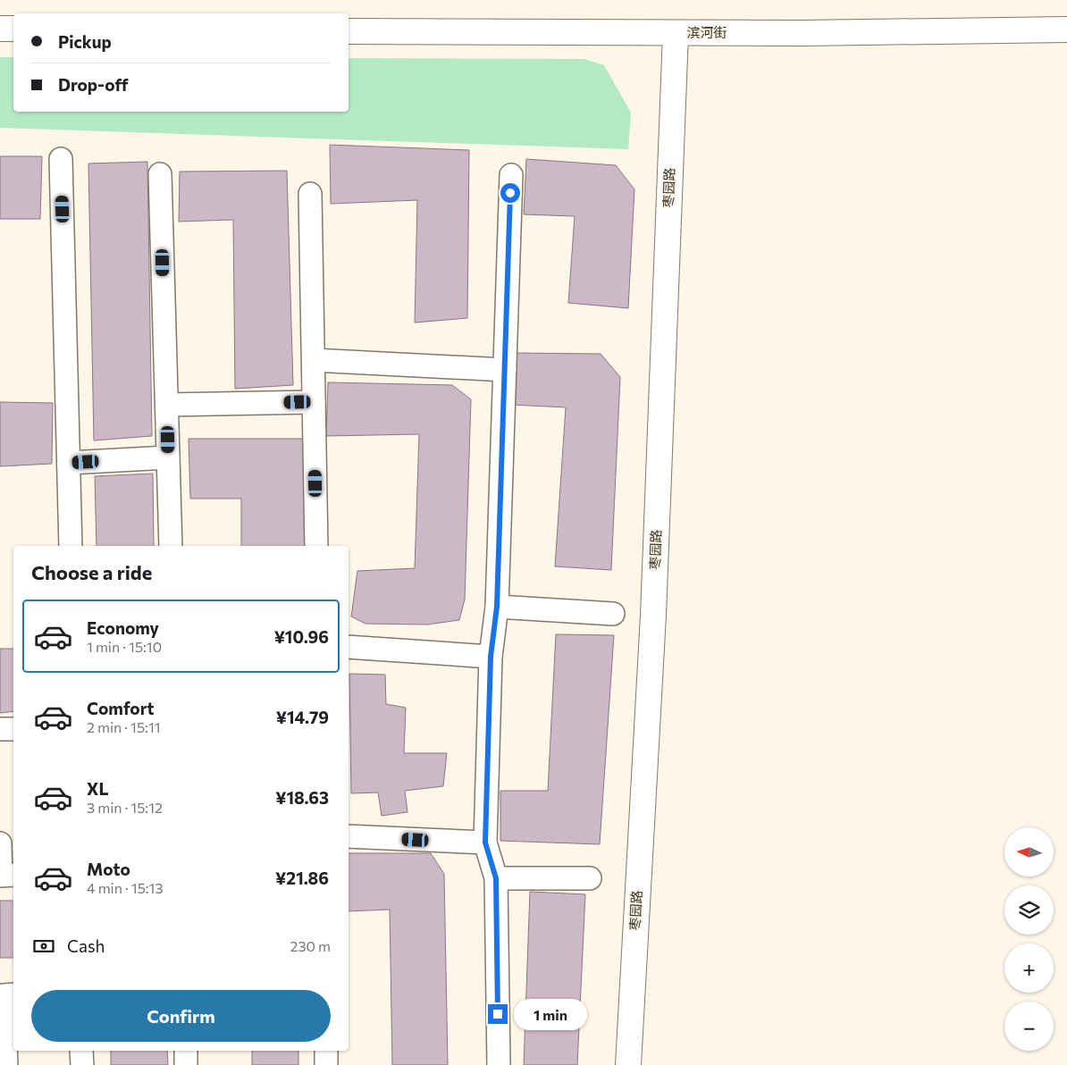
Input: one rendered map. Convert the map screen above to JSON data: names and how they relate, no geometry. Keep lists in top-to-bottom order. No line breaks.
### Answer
{"streets":{"street":["滨河街","枣园路"]},"crossings":[["滨河街","枣园路"]],"north":"left","page":{"banner":["Pickup","Drop-off"],"heading":"Choose a ride","list":[{"name":"Economy","note":"1 min · 15:10","value":"¥10.96"},{"name":"Comfort","note":"2 min · 15:11","value":"¥14.79"},{"name":"XL","note":"3 min · 15:12","value":"¥18.63"},{"name":"Moto","note":"4 min · 15:13","value":"¥21.86"}],"map_buttons":["+","−"],"pay":["Cash","230 m"],"buttons":"Confirm","bubble":"1 min"}}
